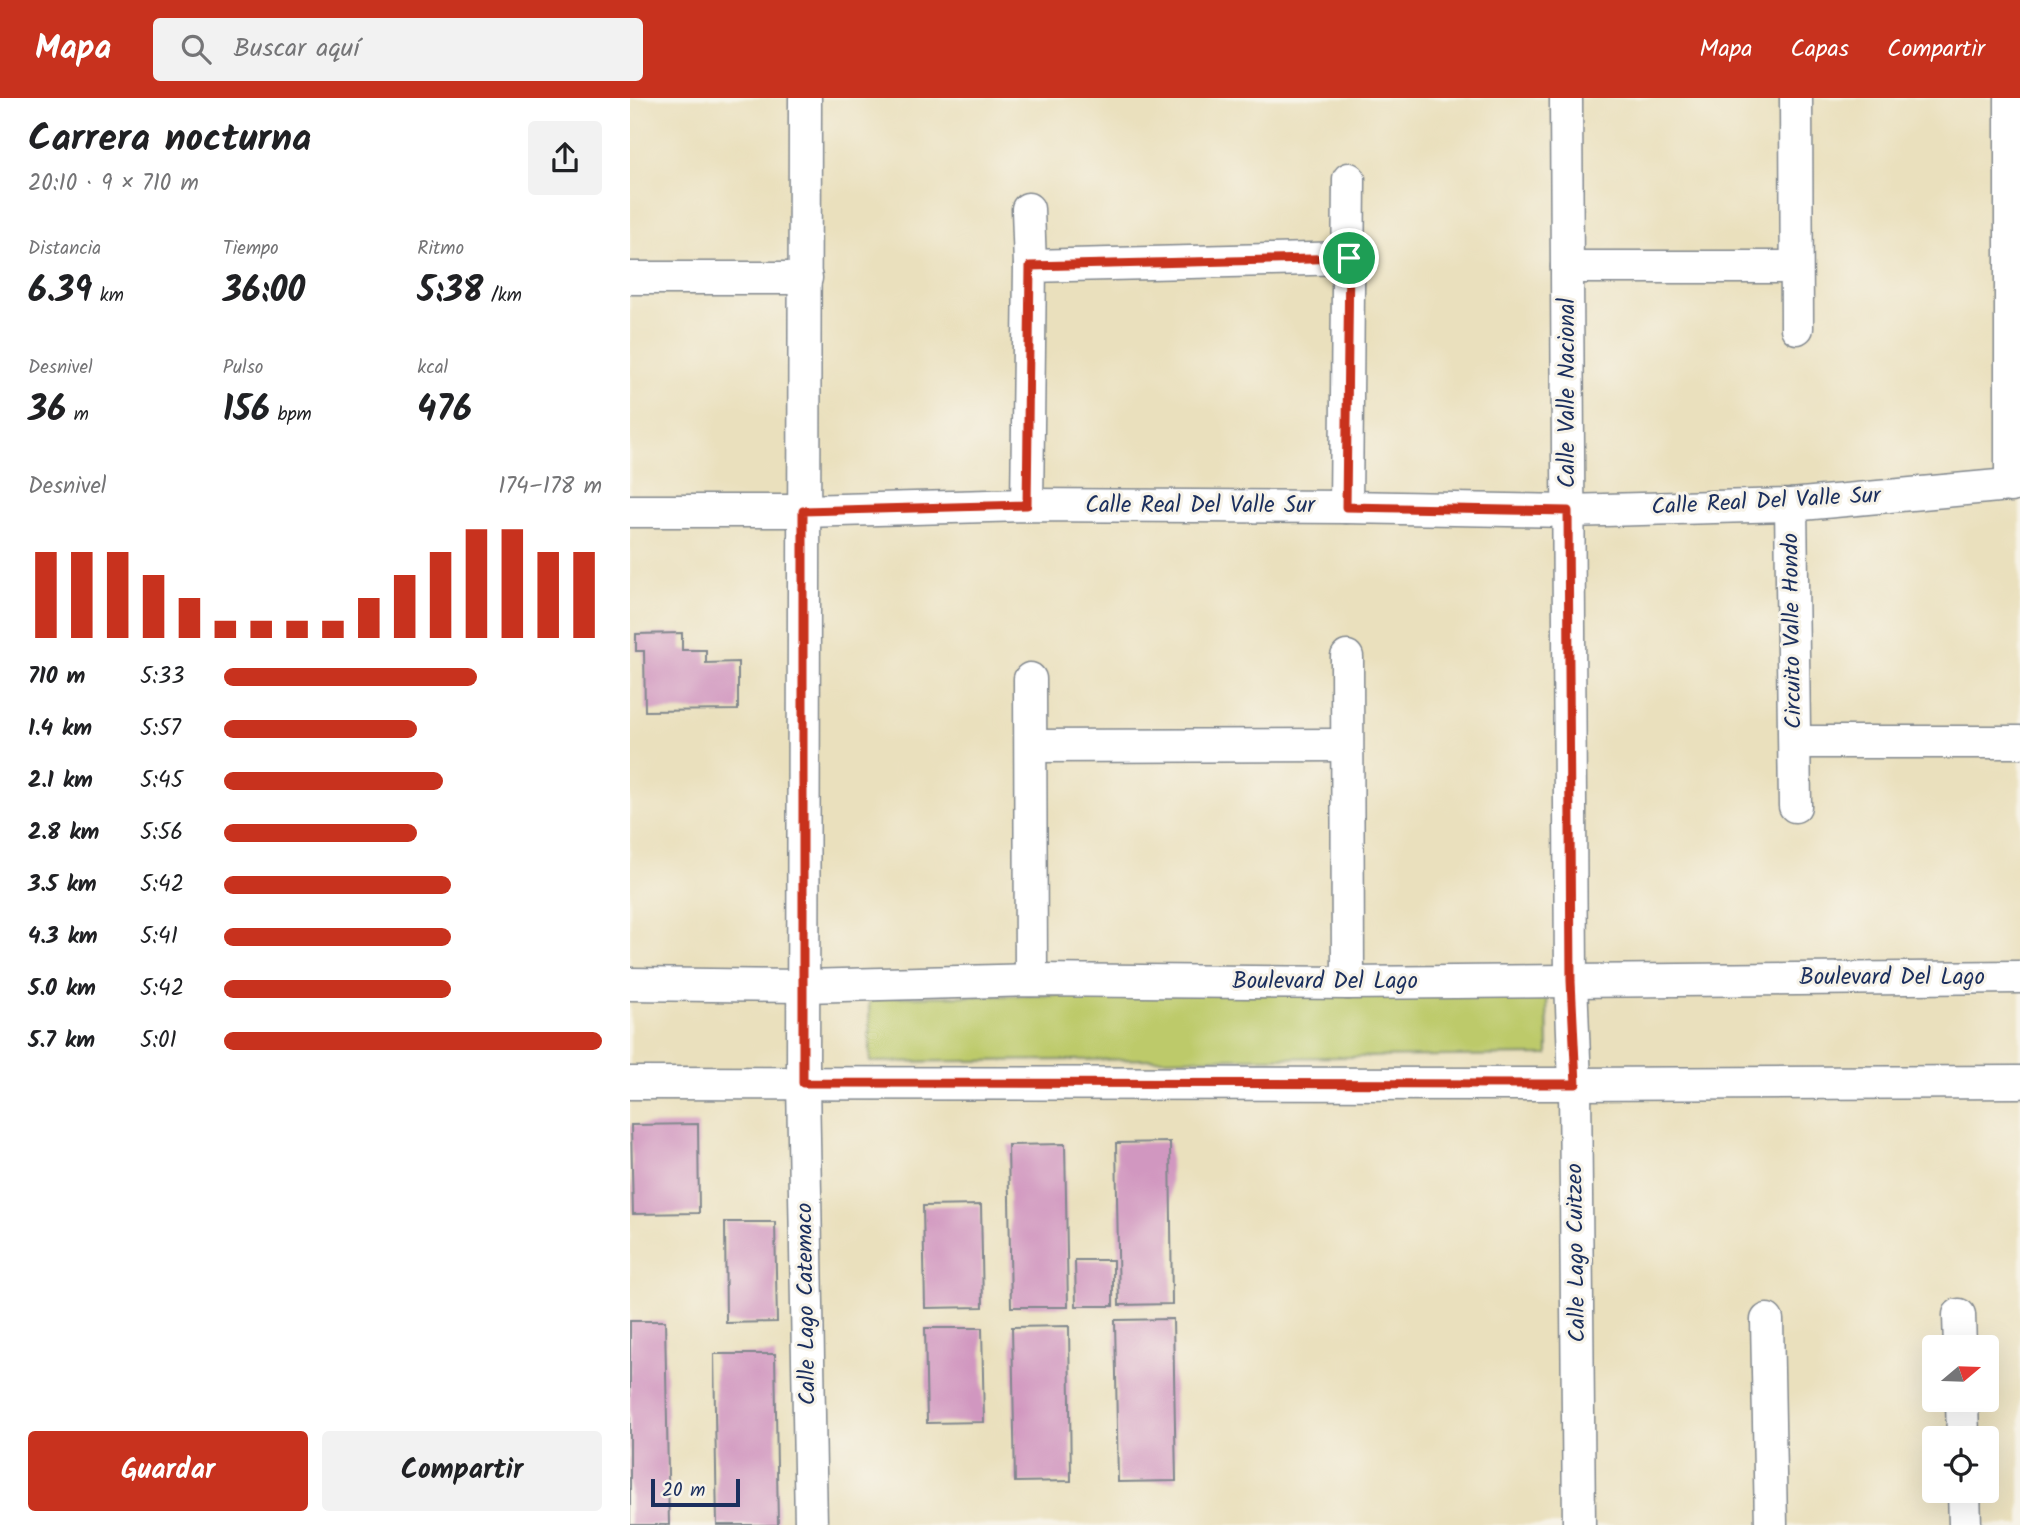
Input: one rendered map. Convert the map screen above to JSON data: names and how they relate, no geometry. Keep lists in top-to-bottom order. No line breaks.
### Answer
{"streets":{"street":["Calle Valle Nacional","Calle Real Del Valle Sur","Circuito Valle Hondo","Boulevard Del Lago","Calle Lago Cuitzeo","Calle Lago Catemaco"]},"crossings":[["Calle Valle Nacional","Calle Real Del Valle Sur"],["Calle Valle Nacional","Boulevard Del Lago"],["Calle Valle Nacional","Calle Lago Cuitzeo"],["Calle Real Del Valle Sur","Circuito Valle Hondo"],["Calle Real Del Valle Sur","Calle Lago Catemaco"],["Boulevard Del Lago","Calle Lago Cuitzeo"],["Boulevard Del Lago","Calle Lago Catemaco"]],"scale_bar":"20 m","north":"right","page":{"header":"Mapa","search":"Buscar aquí","nav":["Mapa","Capas","Compartir"],"heading":["Carrera nocturna","20:10 · 9 × 710 m"],"stats":[["Distancia","6.39 km"],["Tiempo","36:00"],["Ritmo","5:38 /km"],["Desnivel","36 m"],["Pulso","156 bpm"],["kcal","476"]],"chart":["Desnivel","174–178 m"],"list":[{"name":"710 m","note":"5:33"},{"name":"1.4 km","note":"5:57"},{"name":"2.1 km","note":"5:45"},{"name":"2.8 km","note":"5:56"},{"name":"3.5 km","note":"5:42"},{"name":"4.3 km","note":"5:41"},{"name":"5.0 km","note":"5:42"},{"name":"5.7 km","note":"5:01"}],"buttons":["Guardar","Compartir"],"scale":"20 m"}}
